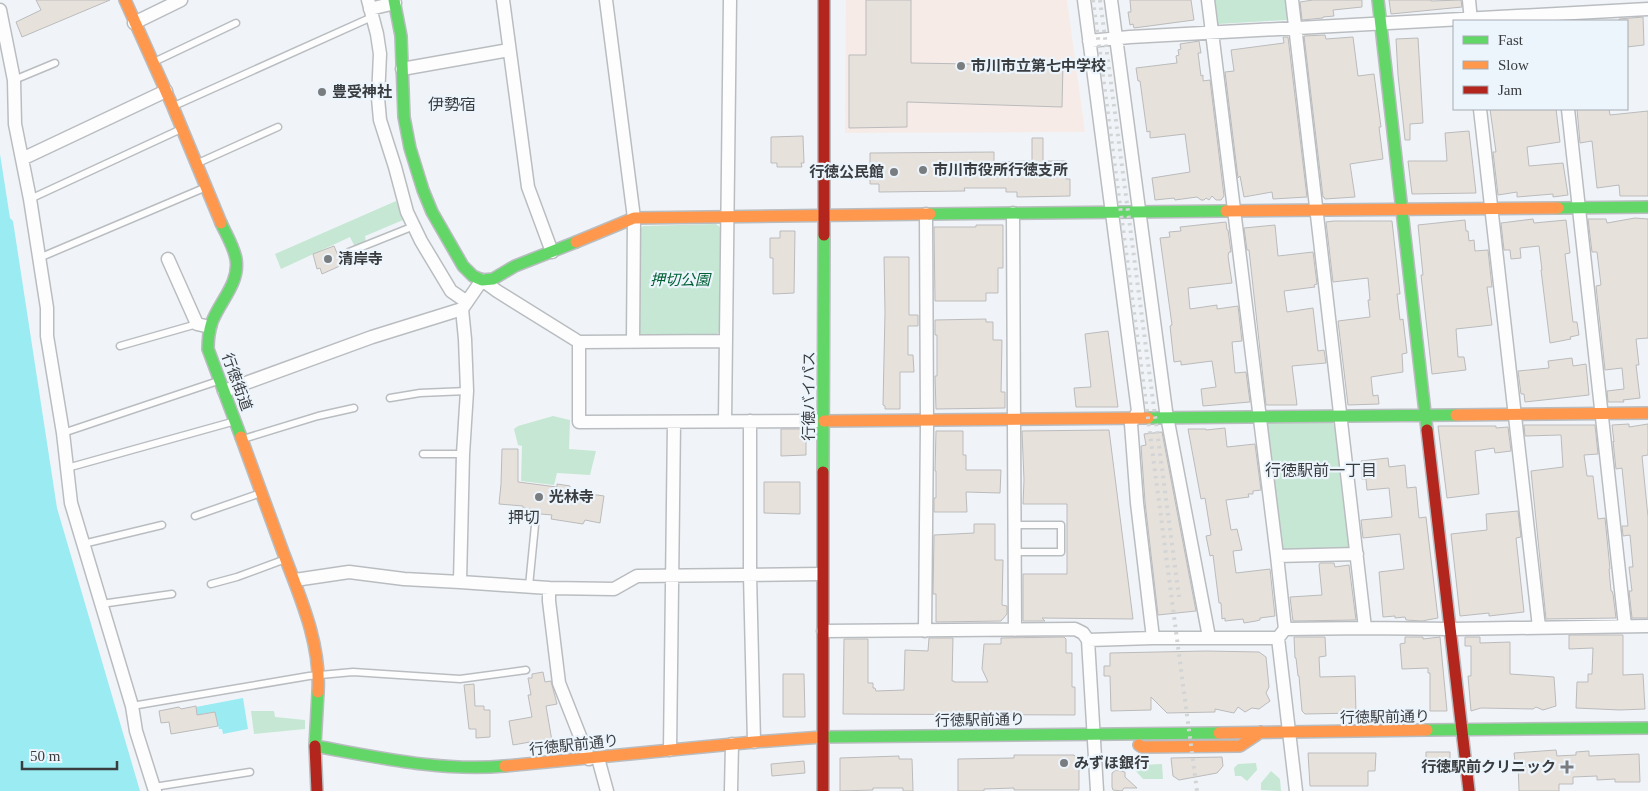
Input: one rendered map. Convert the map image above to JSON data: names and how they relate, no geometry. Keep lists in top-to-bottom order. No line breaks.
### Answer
{"streets":{"street":["行徳街道","行徳バイパス","行徳駅前通り"]},"crossings":[["行徳街道","行徳駅前通り"],["行徳バイパス","行徳駅前通り"]],"districts":["伊勢宿","行徳駅前一丁目","押切"],"parks":["押切公園"],"places":{"other":["市川市立第七中学校","豊受神社","市川市役所行徳支所","行徳公民館","清岸寺","光林寺","みずほ銀行"],"health":["行徳駅前クリニック"]},"legend":["Fast","Slow","Jam"],"scale_bar":"50 m"}
